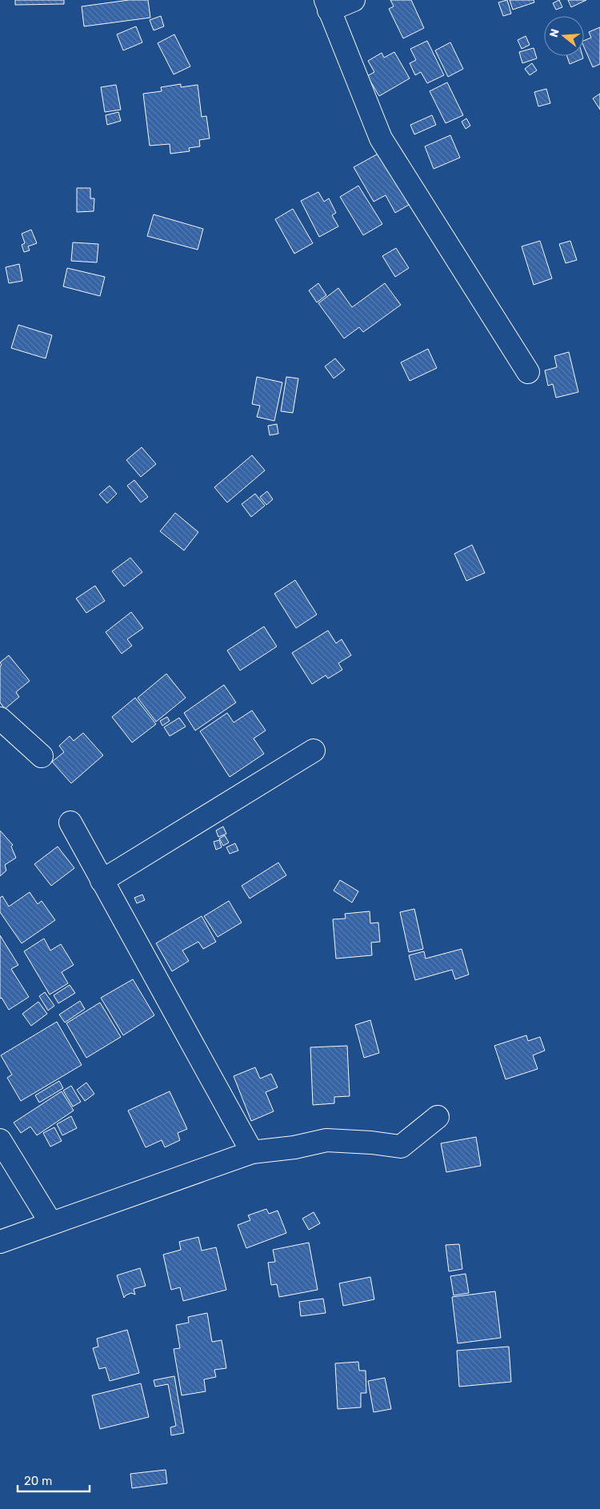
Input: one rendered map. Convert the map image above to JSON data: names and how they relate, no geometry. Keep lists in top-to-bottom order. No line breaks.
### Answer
{"scale_bar":"20 m","north":"left"}
